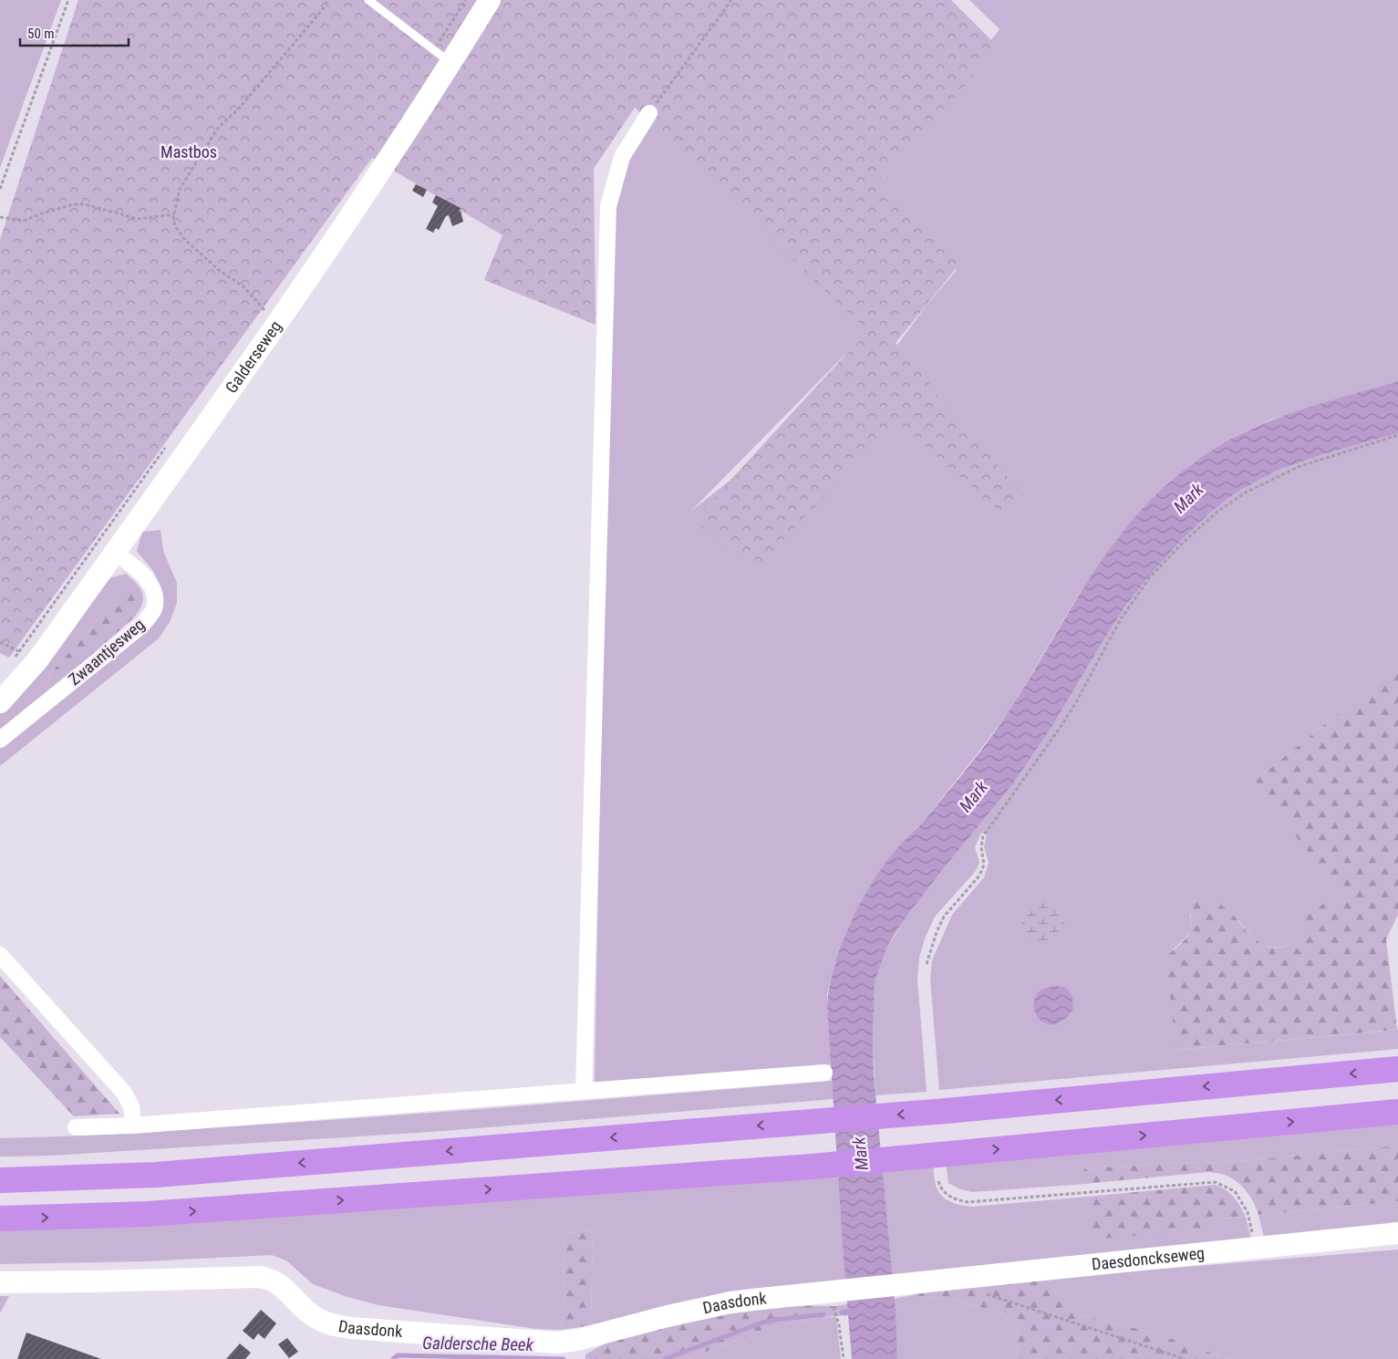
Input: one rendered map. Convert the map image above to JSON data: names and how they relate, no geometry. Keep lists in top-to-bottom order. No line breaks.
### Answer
{"streets":{"street":["Galderseweg","Zwaantjesweg","Daesdonckseweg","Daasdonk"]},"crossings":[["Galderseweg","Zwaantjesweg"],["Daesdonckseweg","Daasdonk"]],"water":["Mark","Galdersche Beek"],"parks":["Mastbos"],"scale_bar":"50 m"}
